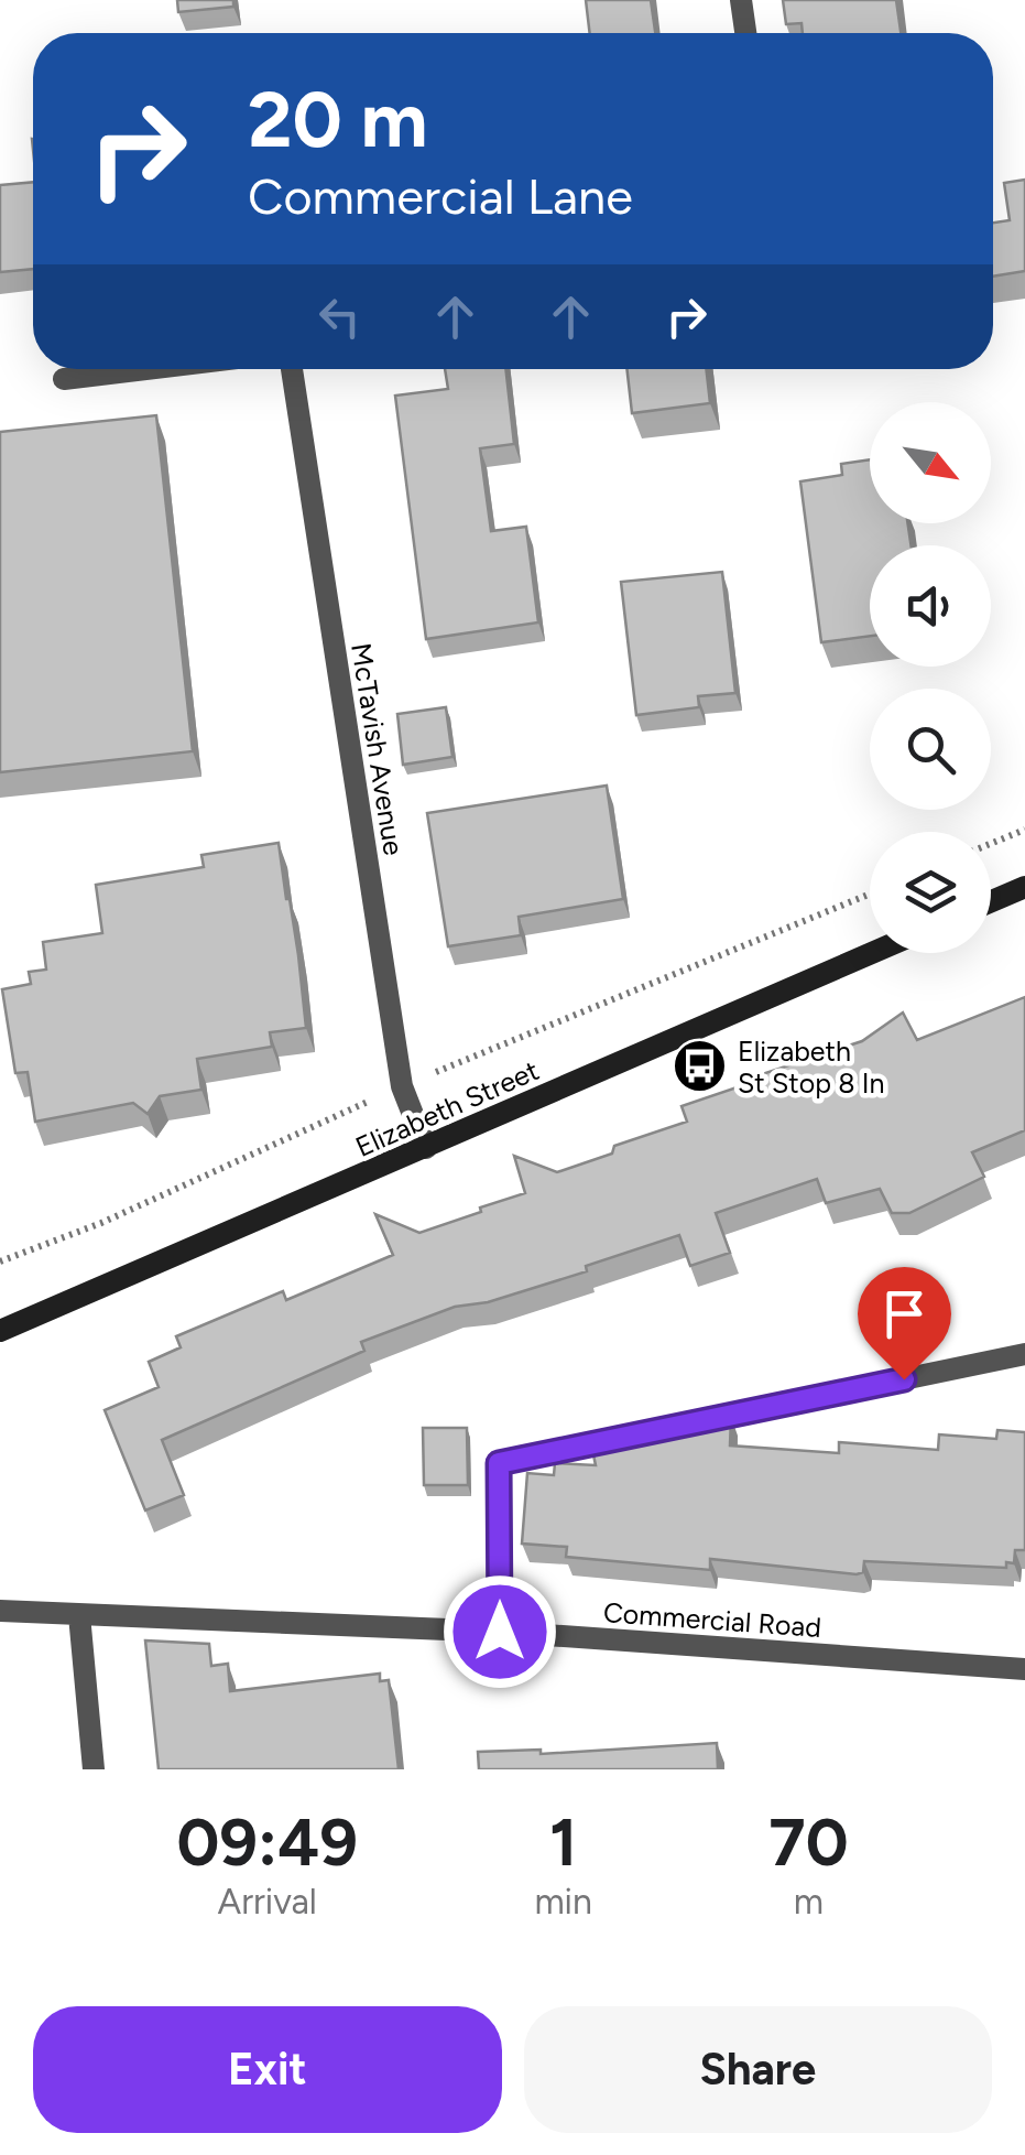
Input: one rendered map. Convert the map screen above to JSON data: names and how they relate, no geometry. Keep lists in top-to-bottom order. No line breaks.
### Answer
{"streets":{"main road":["Elizabeth Street"],"street":["McTavish Avenue","Commercial Road"]},"crossings":[["McTavish Avenue","Elizabeth Street"]],"places":{"bus stop":["Elizabeth St Stop 8 In"]},"north":"bottom right","page":{"turn":["20 m","Commercial Lane"],"eta":["09:49","Arrival","1","min","70","m"],"buttons":["Exit","Share"]}}
